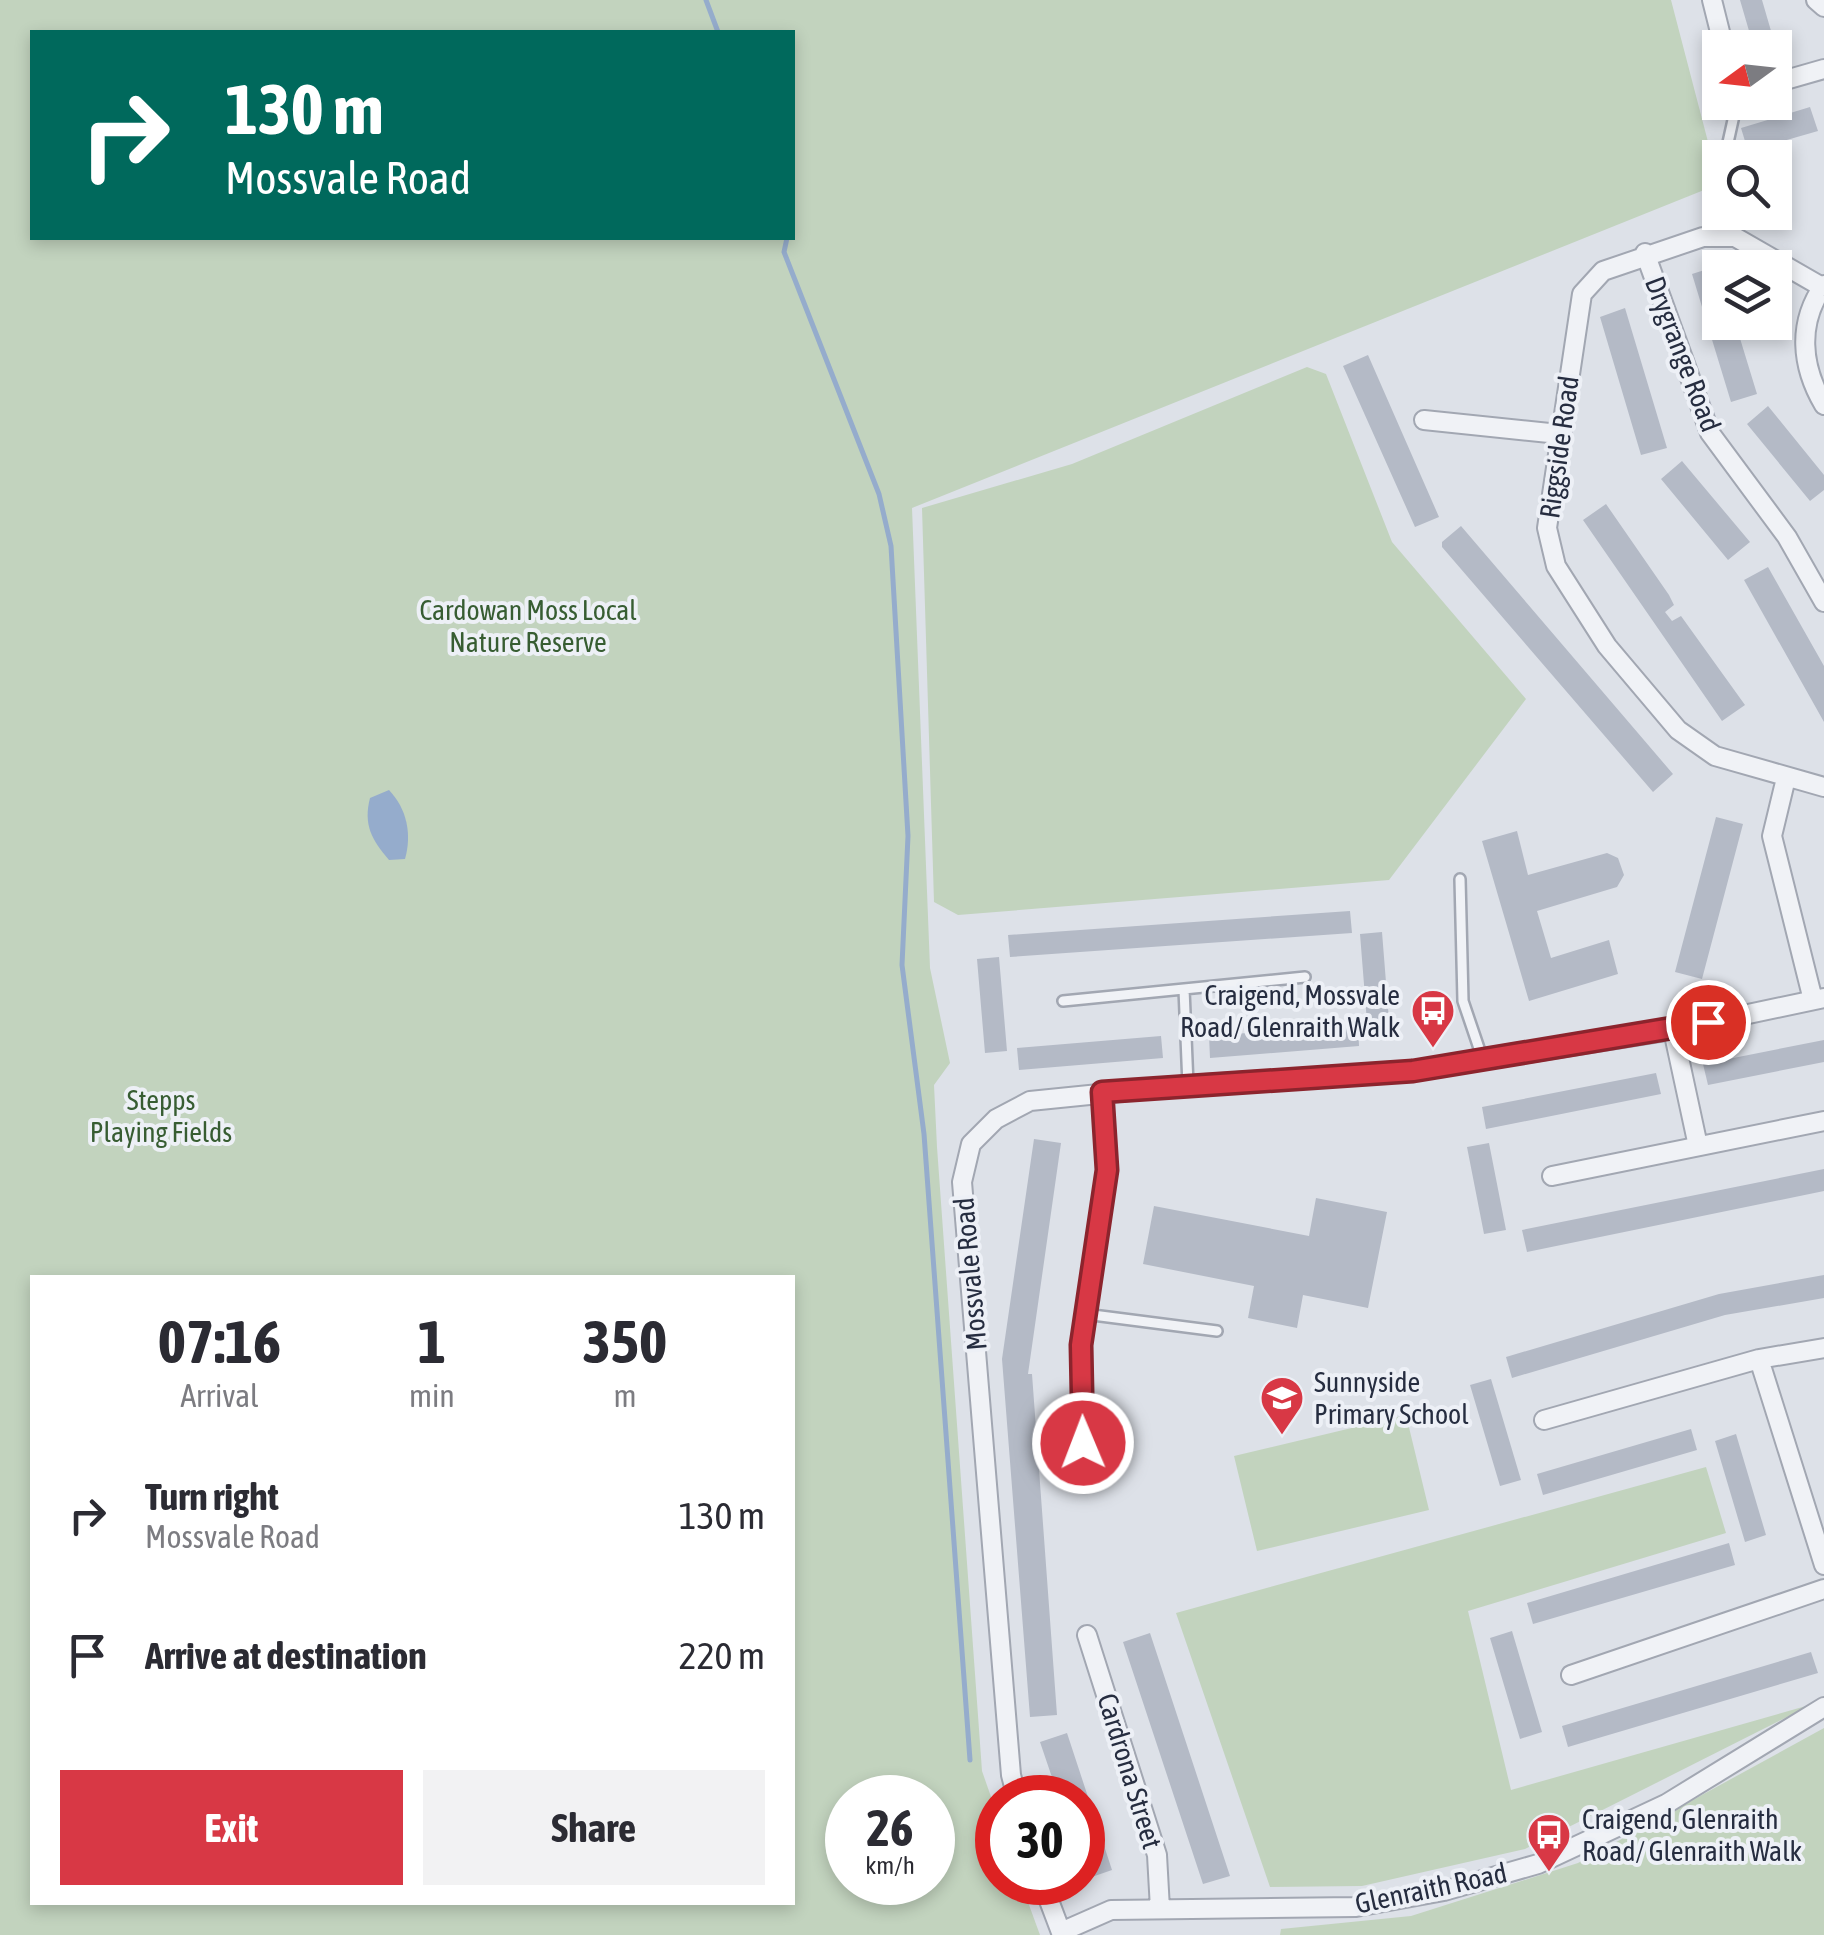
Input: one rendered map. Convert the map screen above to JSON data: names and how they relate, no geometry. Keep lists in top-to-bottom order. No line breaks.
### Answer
{"streets":{"street":["Drygrange Road","Riggside Road","Mossvale Road","Cardrona Street","Glenraith Road"]},"crossings":[["Drygrange Road","Riggside Road"],["Cardrona Street","Glenraith Road"]],"parks":["Cardowan Moss Local Nature Reserve","Stepps Playing Fields"],"places":{"bus stop":["Craigend, Mossvale Road/ Glenraith Walk","Craigend, Glenraith Road/ Glenraith Walk"],"school or university":["Sunnyside Primary School"]},"north":"left","page":{"turn":["130 m","Mossvale Road"],"eta":["07:16","Arrival","1","min","350","m"],"list":[{"name":"Turn right","note":"Mossvale Road","value":"130 m"},{"name":"Arrive at destination","value":"220 m"}],"buttons":["Exit","Share"],"speed":"26 km/h","limit":"30"}}
